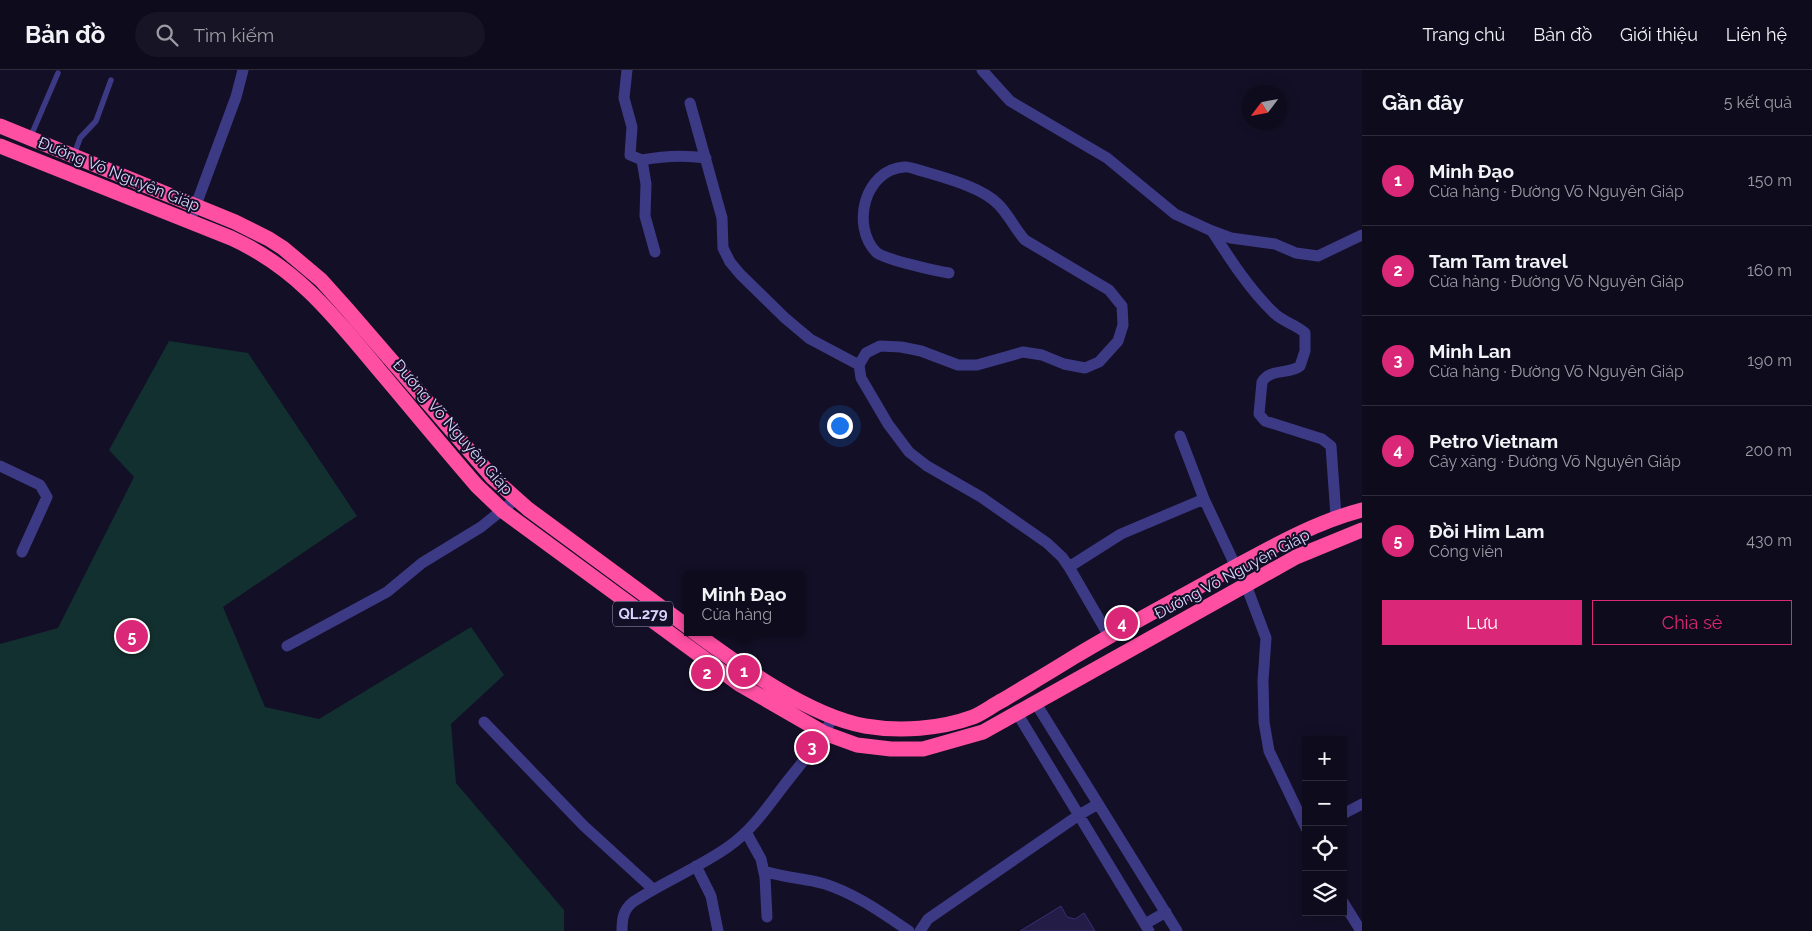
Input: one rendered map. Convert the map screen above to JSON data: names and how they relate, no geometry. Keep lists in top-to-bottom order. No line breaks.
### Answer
{"streets":{"highway":["Đường Võ Nguyên Giáp","QL.279"]},"north":"bottom left","page":{"header":"Bản đồ","search":"Tìm kiếm","nav":["Trang chủ","Bản đồ","Giới thiệu","Liên hệ"],"heading":["Gần đây","5 kết quả"],"list":[{"mark":"1","name":"Minh Đạo","note":"Cửa hàng · Đường Võ Nguyên Giáp","value":"150 m"},{"mark":"2","name":"Tam Tam travel","note":"Cửa hàng · Đường Võ Nguyên Giáp","value":"160 m"},{"mark":"3","name":"Minh Lan","note":"Cửa hàng · Đường Võ Nguyên Giáp","value":"190 m"},{"mark":"4","name":"Petro Vietnam","note":"Cây xăng · Đường Võ Nguyên Giáp","value":"200 m"},{"mark":"5","name":"Đồi Him Lam","note":"Công viên","value":"430 m"}],"popup":["Minh Đạo","Cửa hàng"],"buttons":["Lưu","Chia sẻ"],"pins":["4","5","1","2","3"],"map_buttons":["+","−"]}}
